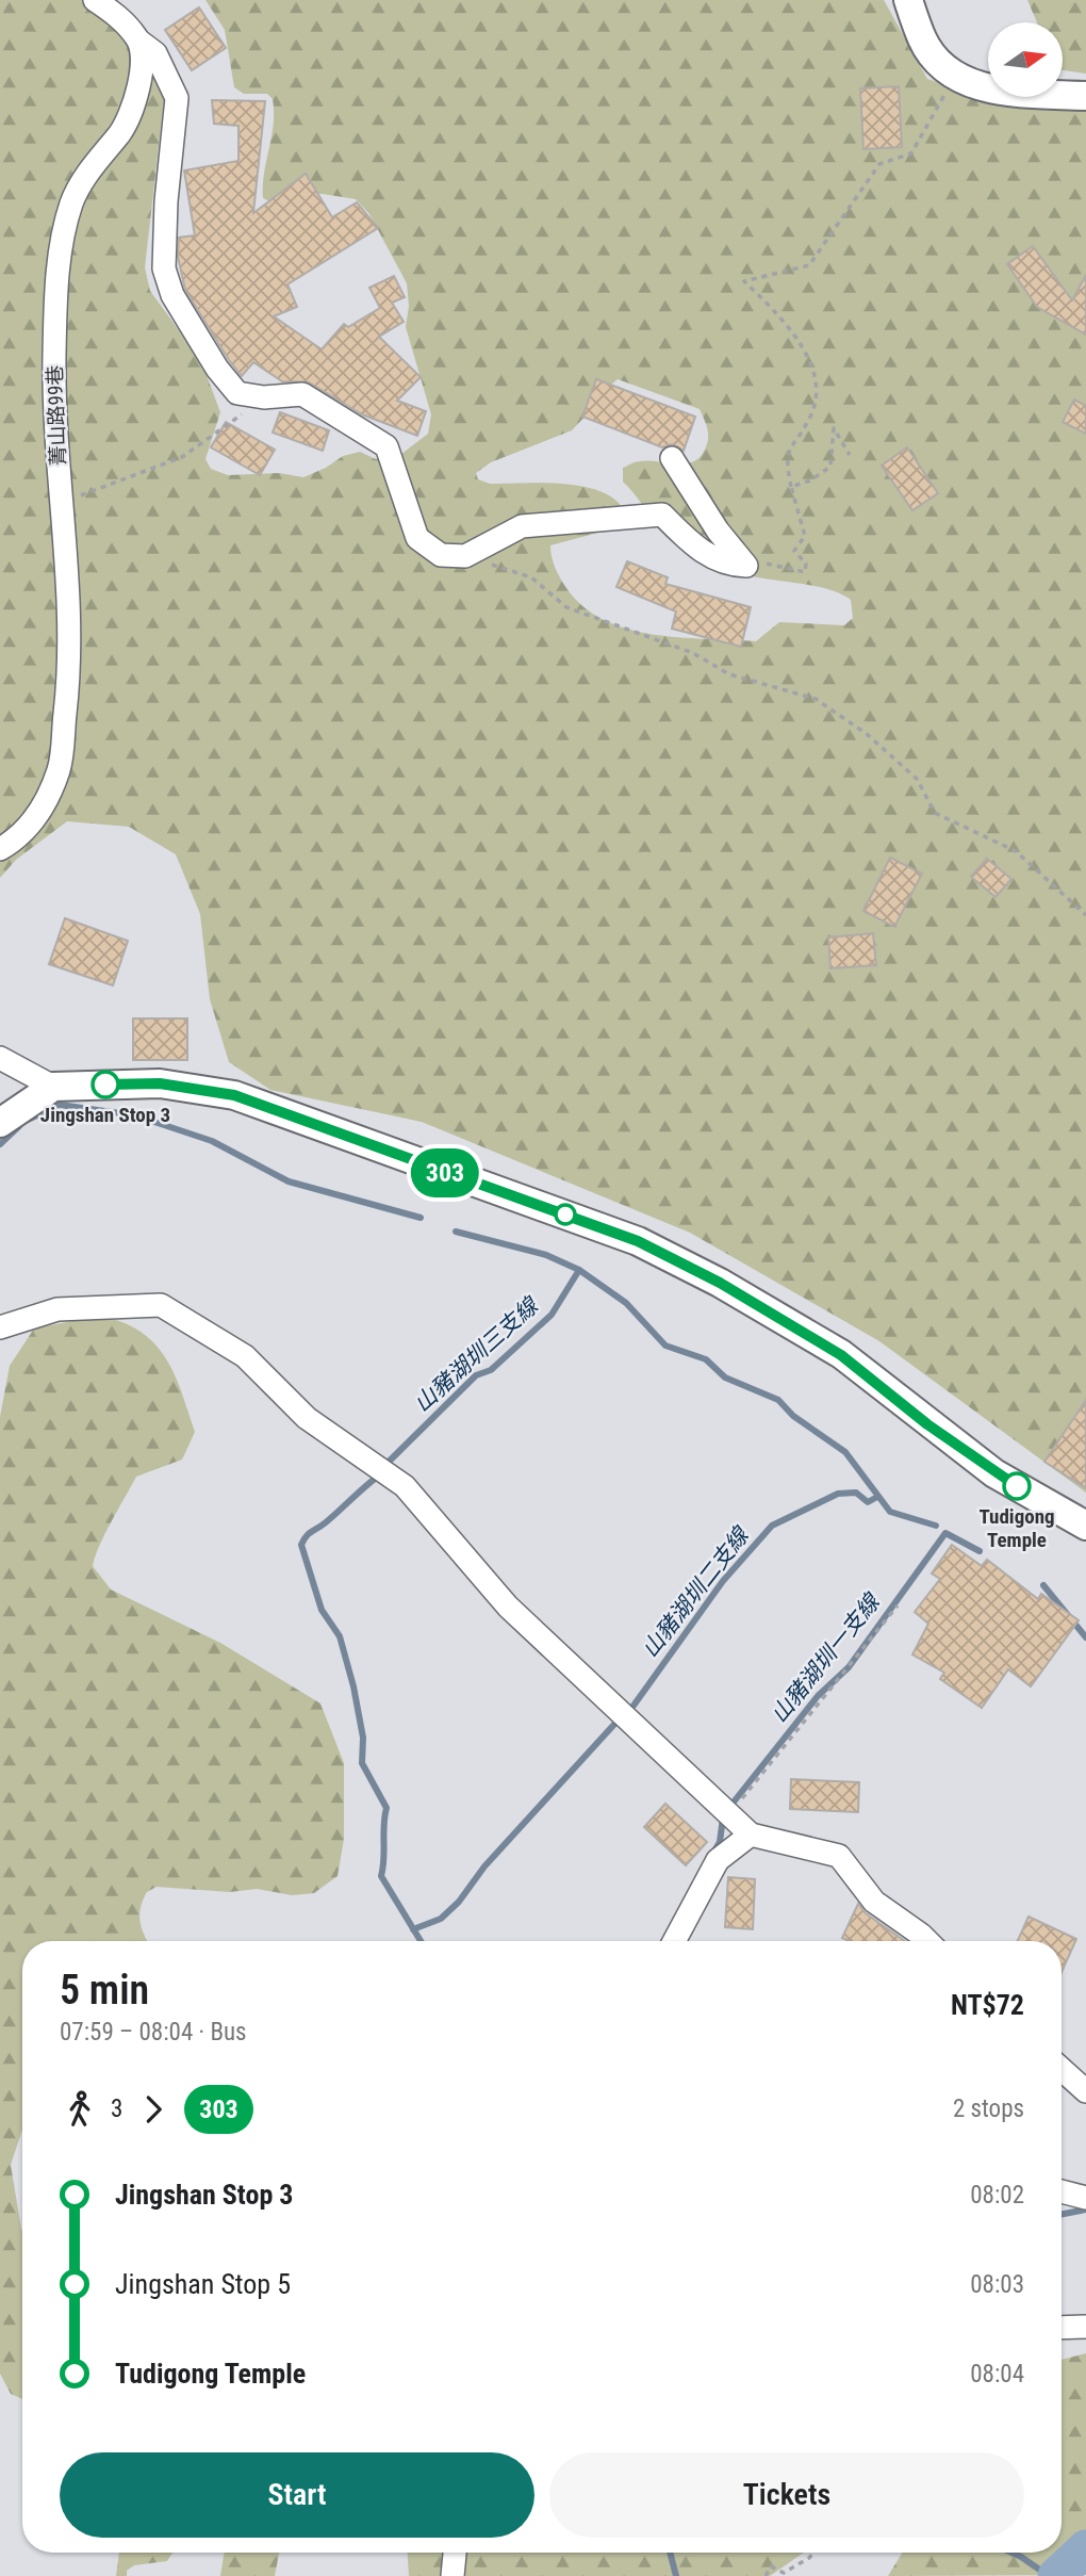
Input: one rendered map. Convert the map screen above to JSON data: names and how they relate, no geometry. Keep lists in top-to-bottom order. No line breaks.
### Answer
{"streets":{"street":["菁山路99巷"]},"water":["山豬湖圳三支線","山豬湖圳二支線","山豬湖圳一支線"],"places":["Jingshan Stop 3","Tudigong Temple"],"lines":["bus line 303"],"north":"right","page":{"on_map":"303","heading":["5 min","07:59 – 08:04 · Bus","NT$72"],"legs":["3","303","2 stops"],"list":[{"name":"Jingshan Stop 3","value":"08:02"},{"name":"Jingshan Stop 5","value":"08:03"},{"name":"Tudigong Temple","value":"08:04"}],"buttons":["Start","Tickets"]}}
